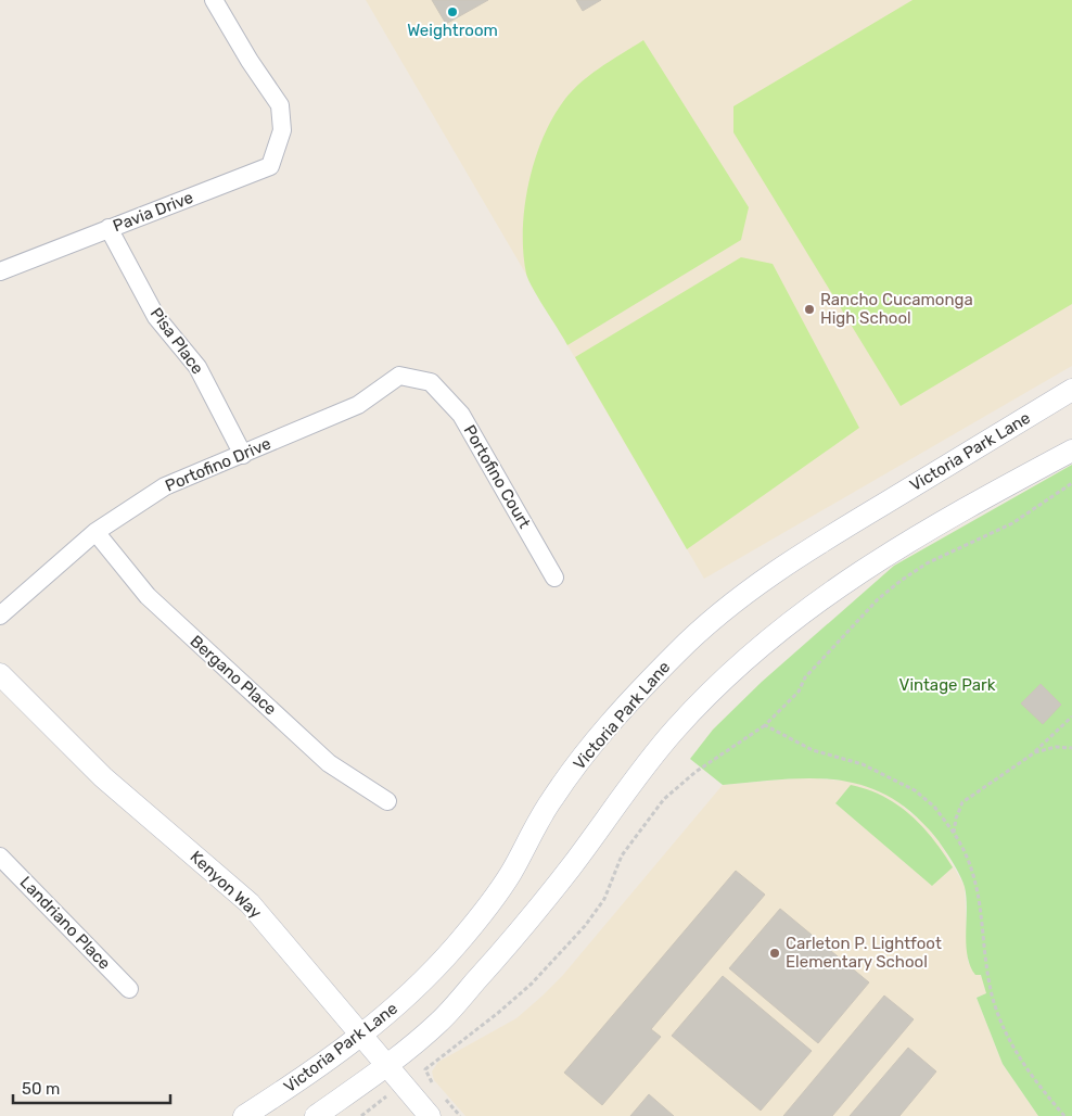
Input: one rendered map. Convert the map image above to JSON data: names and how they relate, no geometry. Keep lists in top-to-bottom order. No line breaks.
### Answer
{"streets":{"street":["Pavia Drive","Pisa Place","Victoria Park Lane","Portofino Drive","Portofino Court","Bergano Place","Kenyon Way","Landriano Place"]},"crossings":[["Pavia Drive","Pisa Place"],["Pisa Place","Portofino Drive"],["Victoria Park Lane","Kenyon Way"],["Portofino Drive","Portofino Court"],["Portofino Drive","Bergano Place"]],"parks":["Vintage Park"],"places":["Weightroom","Rancho Cucamonga High School","Carleton P. Lightfoot Elementary School"],"scale_bar":"50 m"}
